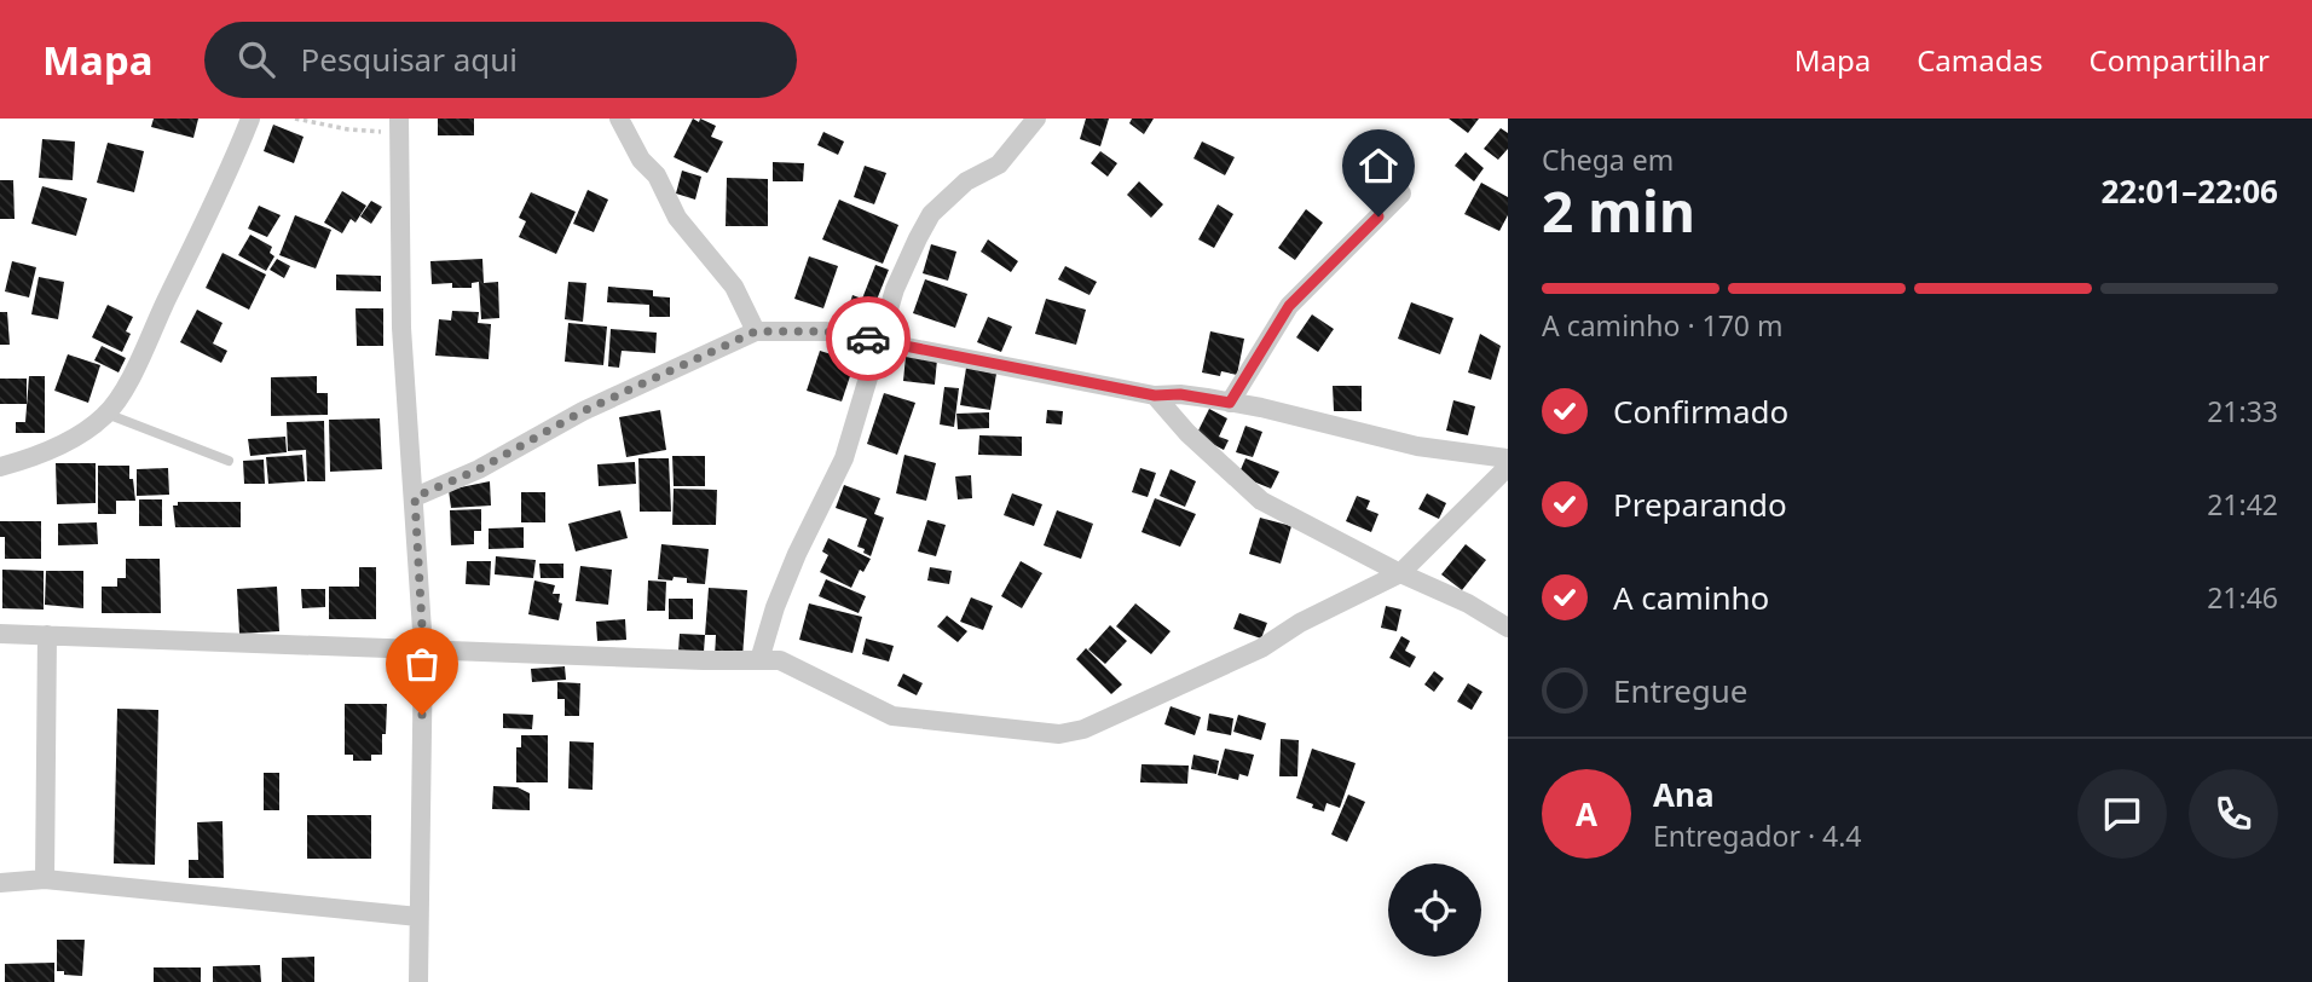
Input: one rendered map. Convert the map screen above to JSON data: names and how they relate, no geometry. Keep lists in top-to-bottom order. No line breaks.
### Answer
{"page":{"header":"Mapa","search":"Pesquisar aqui","nav":["Mapa","Camadas","Compartilhar"],"heading":["2 min","Chega em","22:01–22:06"],"panel":["Ana","Entregador · 4.4"],"bar":"A caminho · 170 m","list":[["Confirmado","21:33"],["Preparando","21:42"],["A caminho","21:46"],"Entregue"],"round":"A"}}
